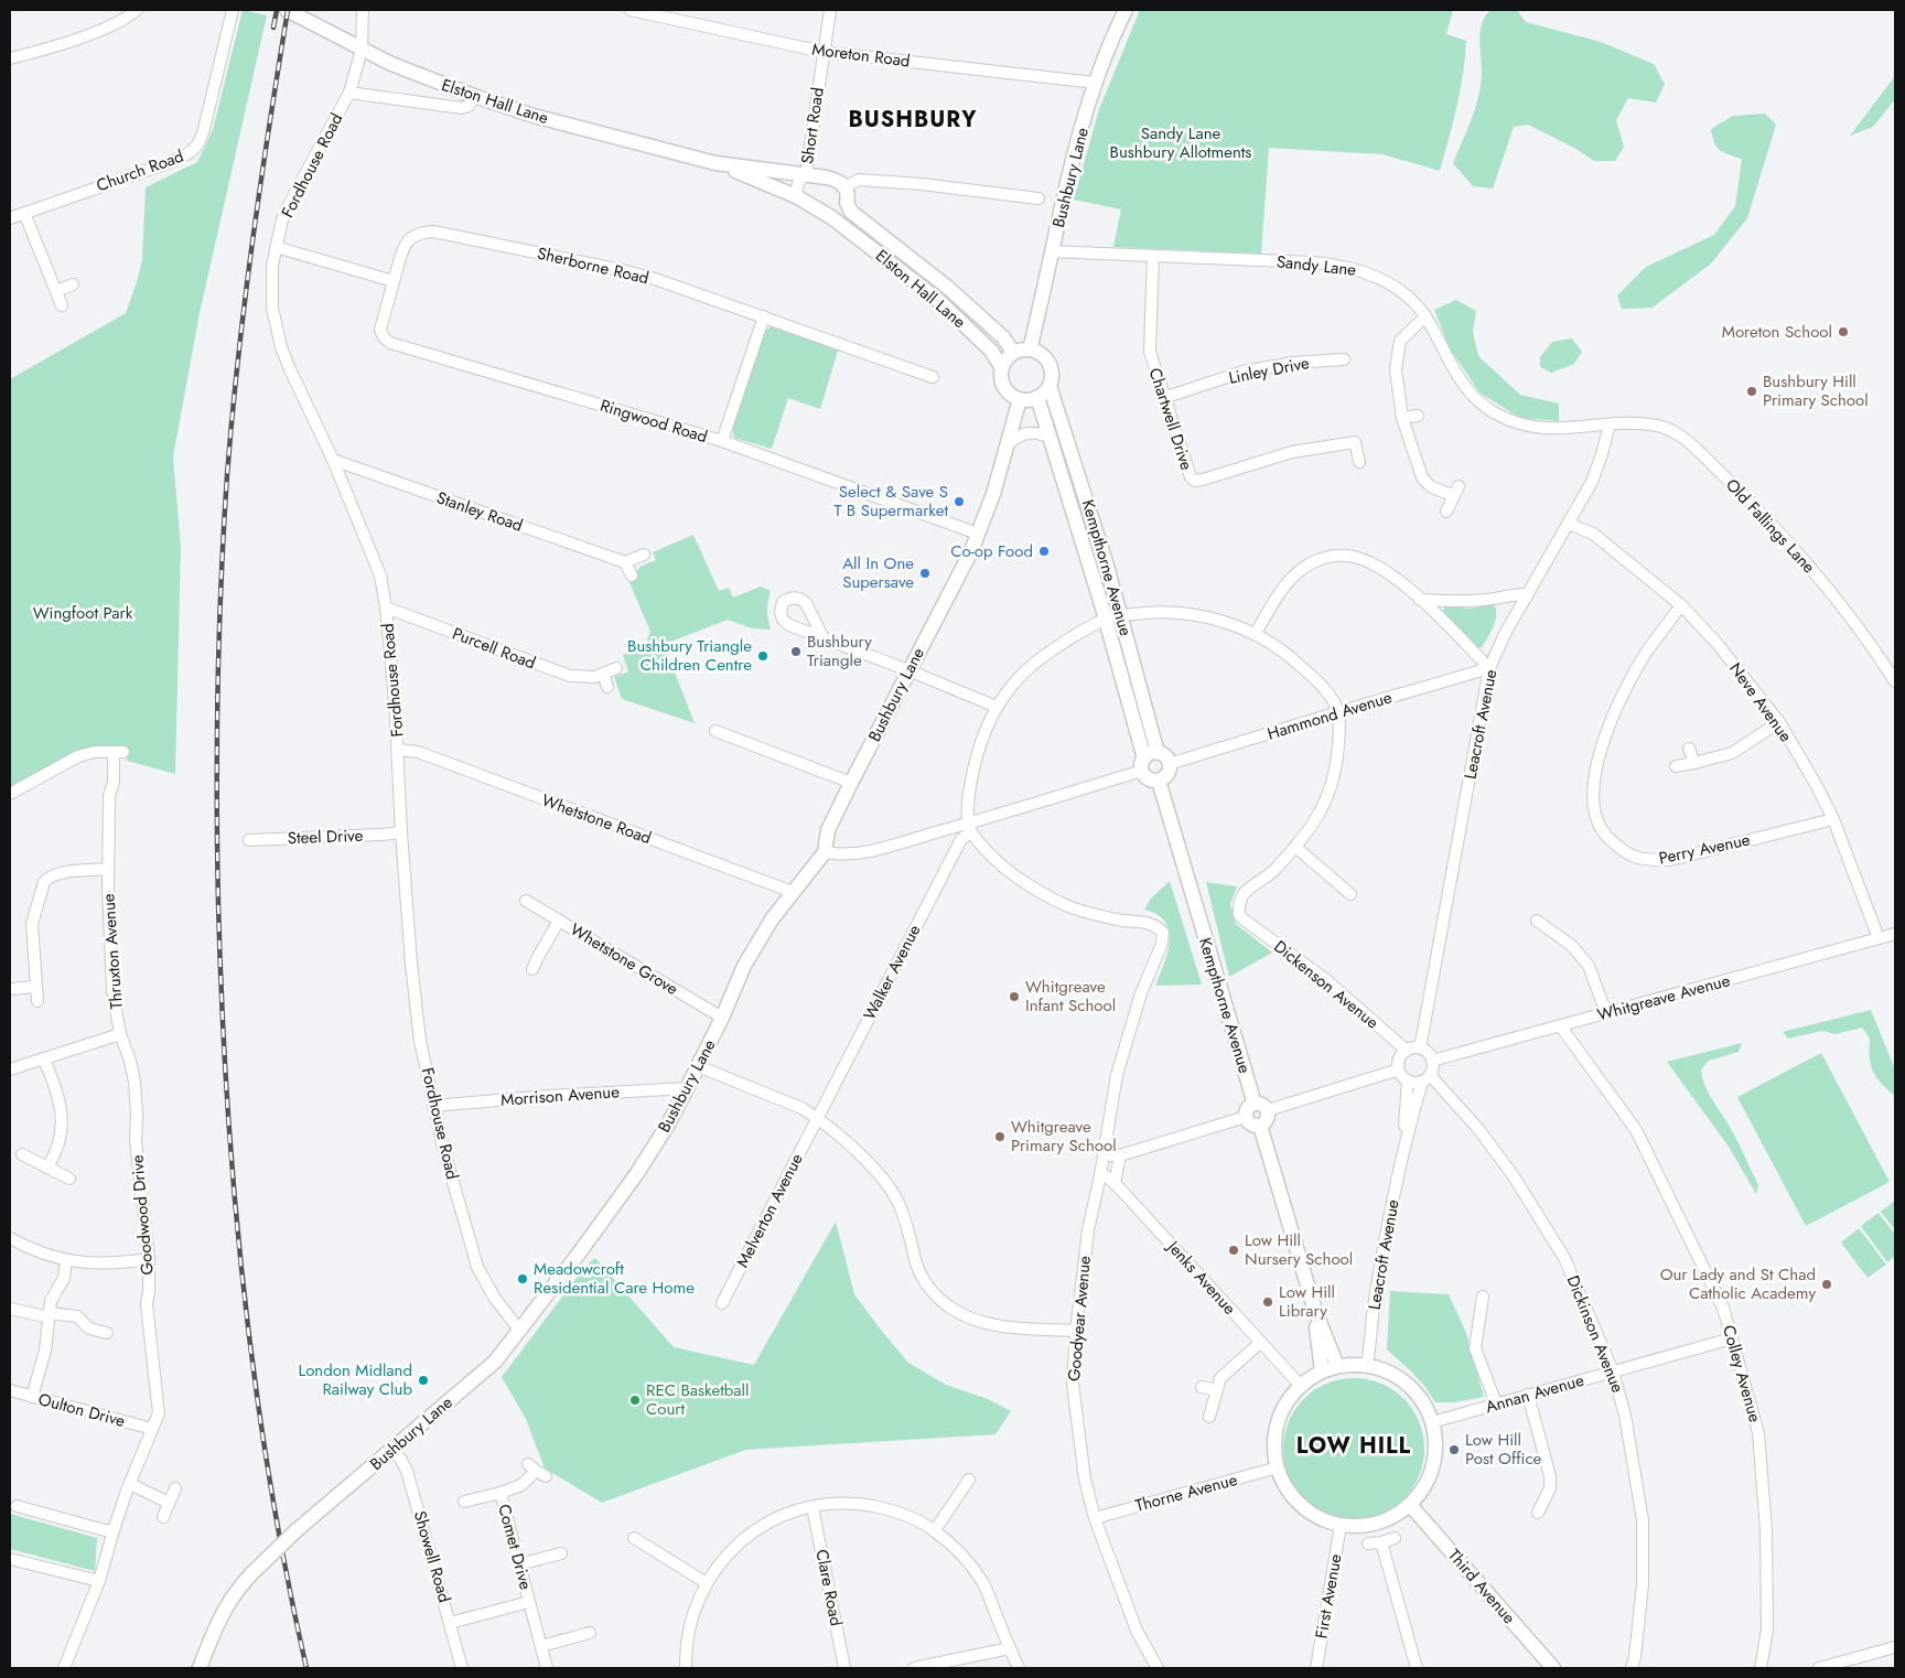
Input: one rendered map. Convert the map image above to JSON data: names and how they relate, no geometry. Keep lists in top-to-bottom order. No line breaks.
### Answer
{"streets":{"street":["Moreton Road","Elston Hall Lane","Short Road","Fordhouse Road","Church Road","Bushbury Lane","Sherborne Road","Sandy Lane","Linley Drive","Chartwell Drive","Ringwood Road","Stanley Road","Old Fallings Lane","Kempthorne Avenue","Purcell Road","Neve Avenue","Hammond Avenue","Leacroft Avenue","Whetstone Road","Steel Drive","Perry Avenue","Thruxton Avenue","Whetstone Grove","Walker Avenue","Dickenson Avenue","Whitgreave Avenue","Morrison Avenue","Melverton Avenue","Goodwood Drive","Jenks Avenue","Goodyear Avenue","Dickinson Avenue","Colley Avenue","Annan Avenue","Oulton Drive","Thorne Avenue","Comet Drive","Showell Road","Third Avenue","Clare Road","First Avenue"]},"crossings":[["Moreton Road","Short Road"],["Moreton Road","Bushbury Lane"],["Elston Hall Lane","Short Road"],["Elston Hall Lane","Fordhouse Road"],["Elston Hall Lane","Bushbury Lane"],["Elston Hall Lane","Kempthorne Avenue"],["Fordhouse Road","Bushbury Lane"],["Fordhouse Road","Stanley Road"],["Fordhouse Road","Purcell Road"],["Fordhouse Road","Whetstone Road"],["Fordhouse Road","Steel Drive"],["Fordhouse Road","Morrison Avenue"],["Bushbury Lane","Sandy Lane"],["Bushbury Lane","Ringwood Road"],["Bushbury Lane","Kempthorne Avenue"],["Bushbury Lane","Whetstone Road"],["Bushbury Lane","Whetstone Grove"],["Bushbury Lane","Morrison Avenue"],["Bushbury Lane","Showell Road"],["Sherborne Road","Ringwood Road"],["Sandy Lane","Chartwell Drive"],["Sandy Lane","Old Fallings Lane"],["Sandy Lane","Leacroft Avenue"],["Linley Drive","Chartwell Drive"],["Old Fallings Lane","Leacroft Avenue"],["Kempthorne Avenue","Hammond Avenue"],["Neve Avenue","Leacroft Avenue"],["Neve Avenue","Perry Avenue"],["Neve Avenue","Whitgreave Avenue"],["Hammond Avenue","Leacroft Avenue"],["Leacroft Avenue","Dickenson Avenue"],["Leacroft Avenue","Whitgreave Avenue"],["Leacroft Avenue","Jenks Avenue"],["Leacroft Avenue","Dickinson Avenue"],["Leacroft Avenue","Annan Avenue"],["Leacroft Avenue","Thorne Avenue"],["Leacroft Avenue","Third Avenue"],["Leacroft Avenue","First Avenue"],["Thruxton Avenue","Goodwood Drive"],["Walker Avenue","Melverton Avenue"],["Walker Avenue","Goodyear Avenue"],["Dickenson Avenue","Whitgreave Avenue"],["Dickenson Avenue","Dickinson Avenue"],["Whitgreave Avenue","Dickinson Avenue"],["Whitgreave Avenue","Colley Avenue"],["Goodwood Drive","Oulton Drive"],["Jenks Avenue","Goodyear Avenue"],["Jenks Avenue","Annan Avenue"],["Jenks Avenue","Thorne Avenue"],["Jenks Avenue","Third Avenue"],["Jenks Avenue","First Avenue"],["Goodyear Avenue","Thorne Avenue"],["Dickinson Avenue","Annan Avenue"],["Colley Avenue","Annan Avenue"],["Annan Avenue","Thorne Avenue"],["Annan Avenue","Third Avenue"],["Annan Avenue","First Avenue"],["Thorne Avenue","Third Avenue"],["Thorne Avenue","First Avenue"],["Comet Drive","Showell Road"],["Third Avenue","First Avenue"]],"districts":["BUSHBURY","LOW HILL"],"parks":["Sandy Lane Bushbury Allotments","Wingfoot Park"],"places":["Moreton School","Bushbury Hill Primary School","Select & Save S T B Supermarket","Co-op Food","All In One Supersave","Bushbury Triangle","Bushbury Triangle Children Centre","Whitgreave Infant School","Whitgreave Primary School","Low Hill Nursery School","Meadowcroft Residential Care Home","Our Lady and St Chad Catholic Academy","Low Hill Library","London Midland Railway Club","REC Basketball Court","Low Hill Post Office"]}
